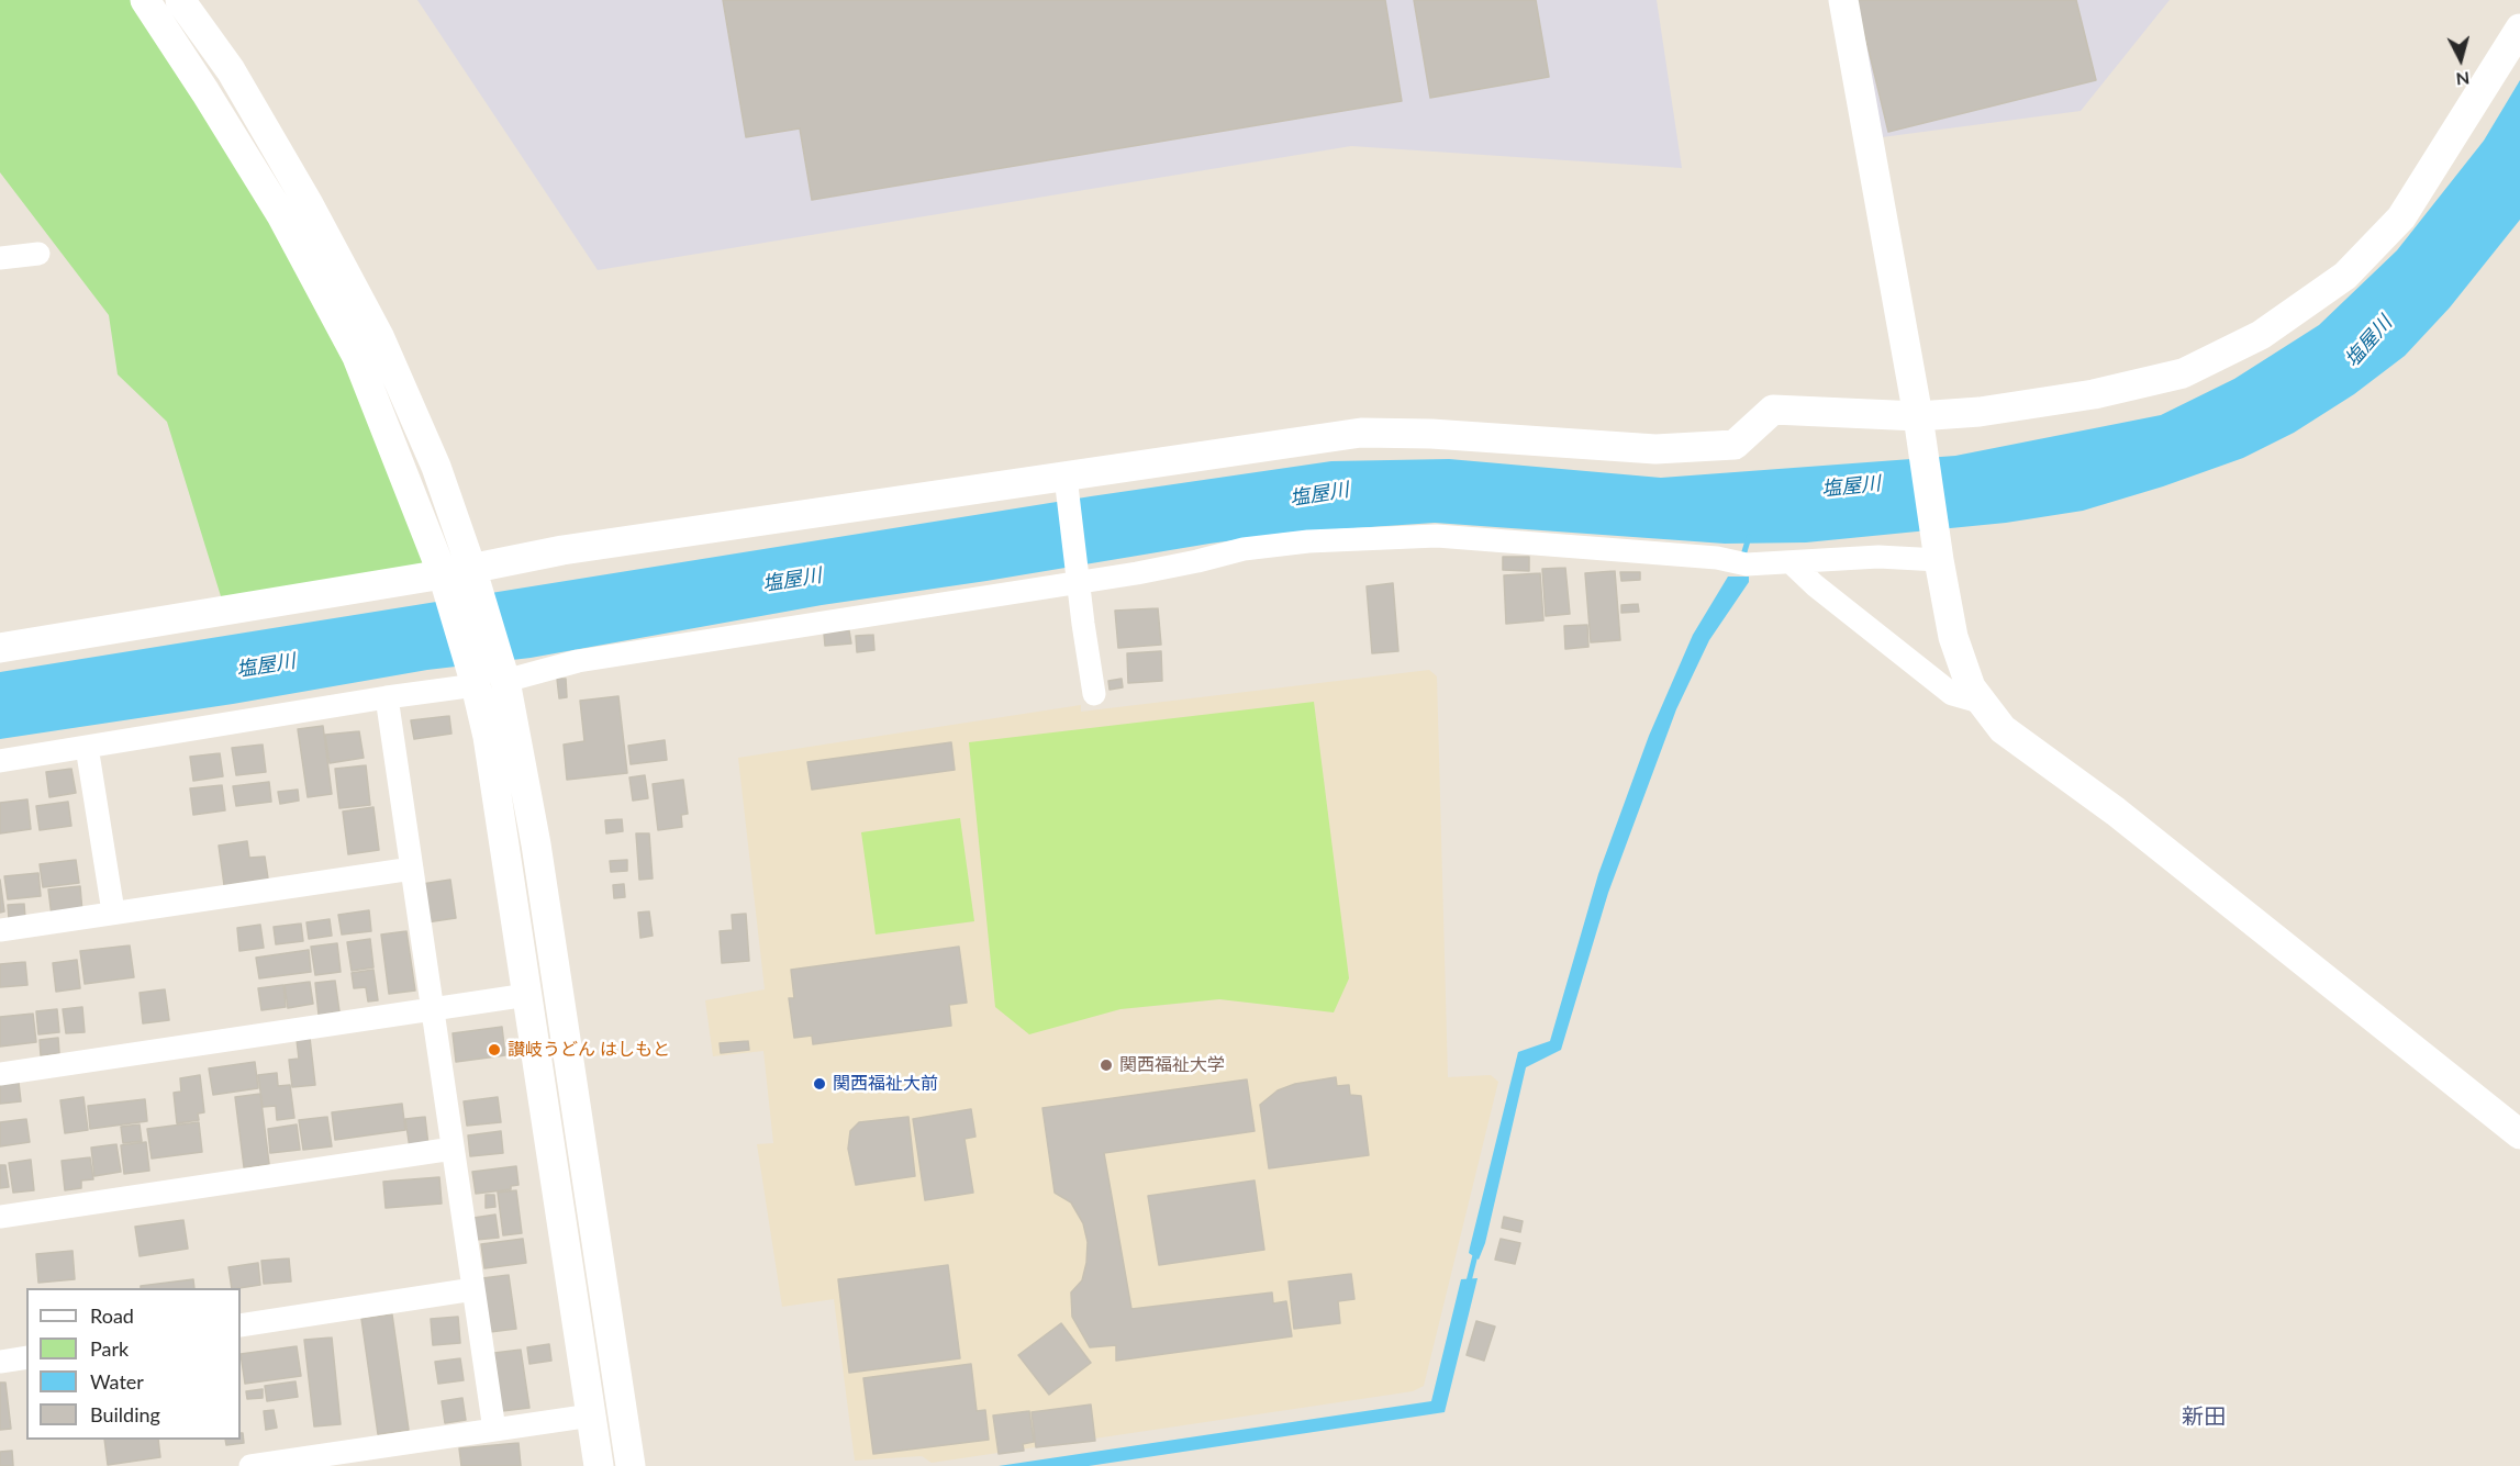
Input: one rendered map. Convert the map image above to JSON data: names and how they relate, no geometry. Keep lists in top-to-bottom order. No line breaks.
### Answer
{"districts":["新田"],"water":["塩屋川"],"places":["讃岐うどん はしもと","関西福祉大学","関西福祉大前"],"legend":["Road","Park","Water","Building"],"north":"bottom"}
